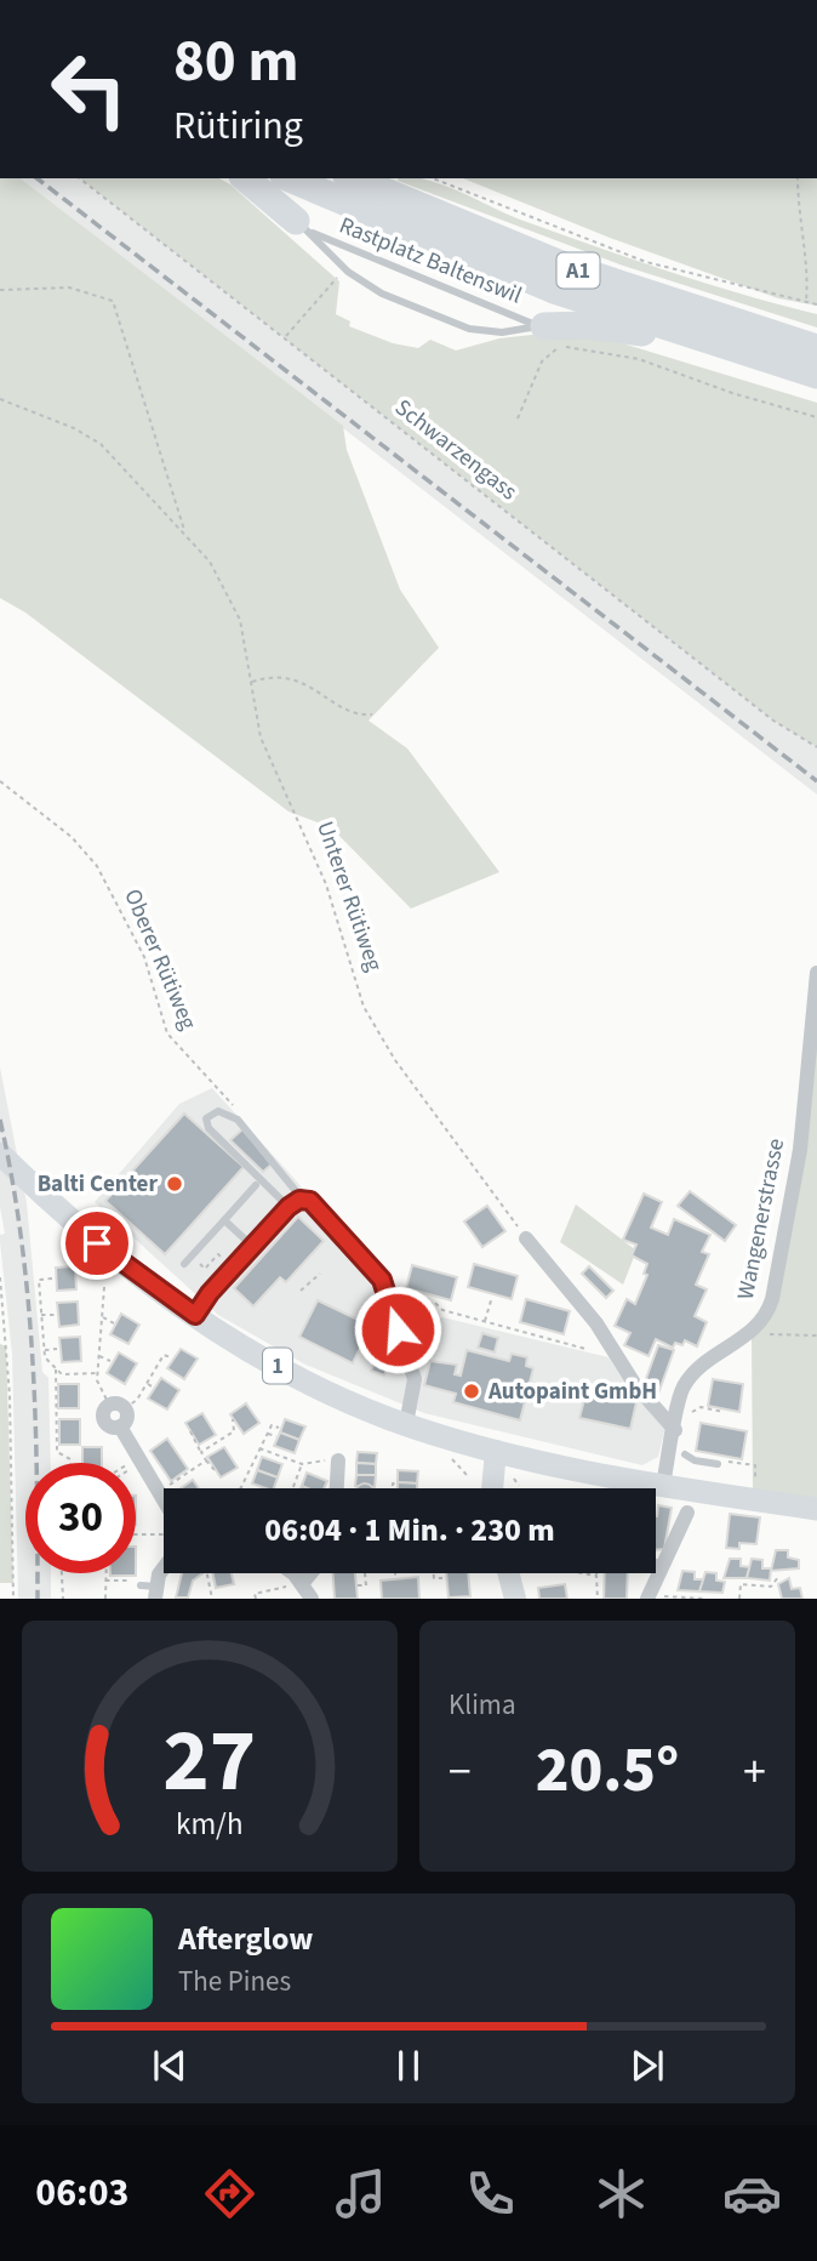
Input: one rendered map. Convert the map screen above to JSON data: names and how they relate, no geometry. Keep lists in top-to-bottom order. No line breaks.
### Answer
{"streets":{"highway":["A1"],"main road":["1"],"street":["Wangenerstrasse"],"lane":["Rastplatz Baltenswil"],"path":["Schwarzengass","Unterer Rütiweg","Oberer Rütiweg"]},"crossings":[["Rastplatz Baltenswil","A1"],["Wangenerstrasse","1"]],"places":["Balti Center","Autopaint GmbH"],"page":{"turn":["80 m","Rütiring"],"limit":"30","trip":"06:04 · 1 Min. · 230 m","tile":"Klima","heat":["−","20.5°","+"],"song":["Afterglow","The Pines"],"tabs":"06:03","gauge":["27","km/h"]}}
